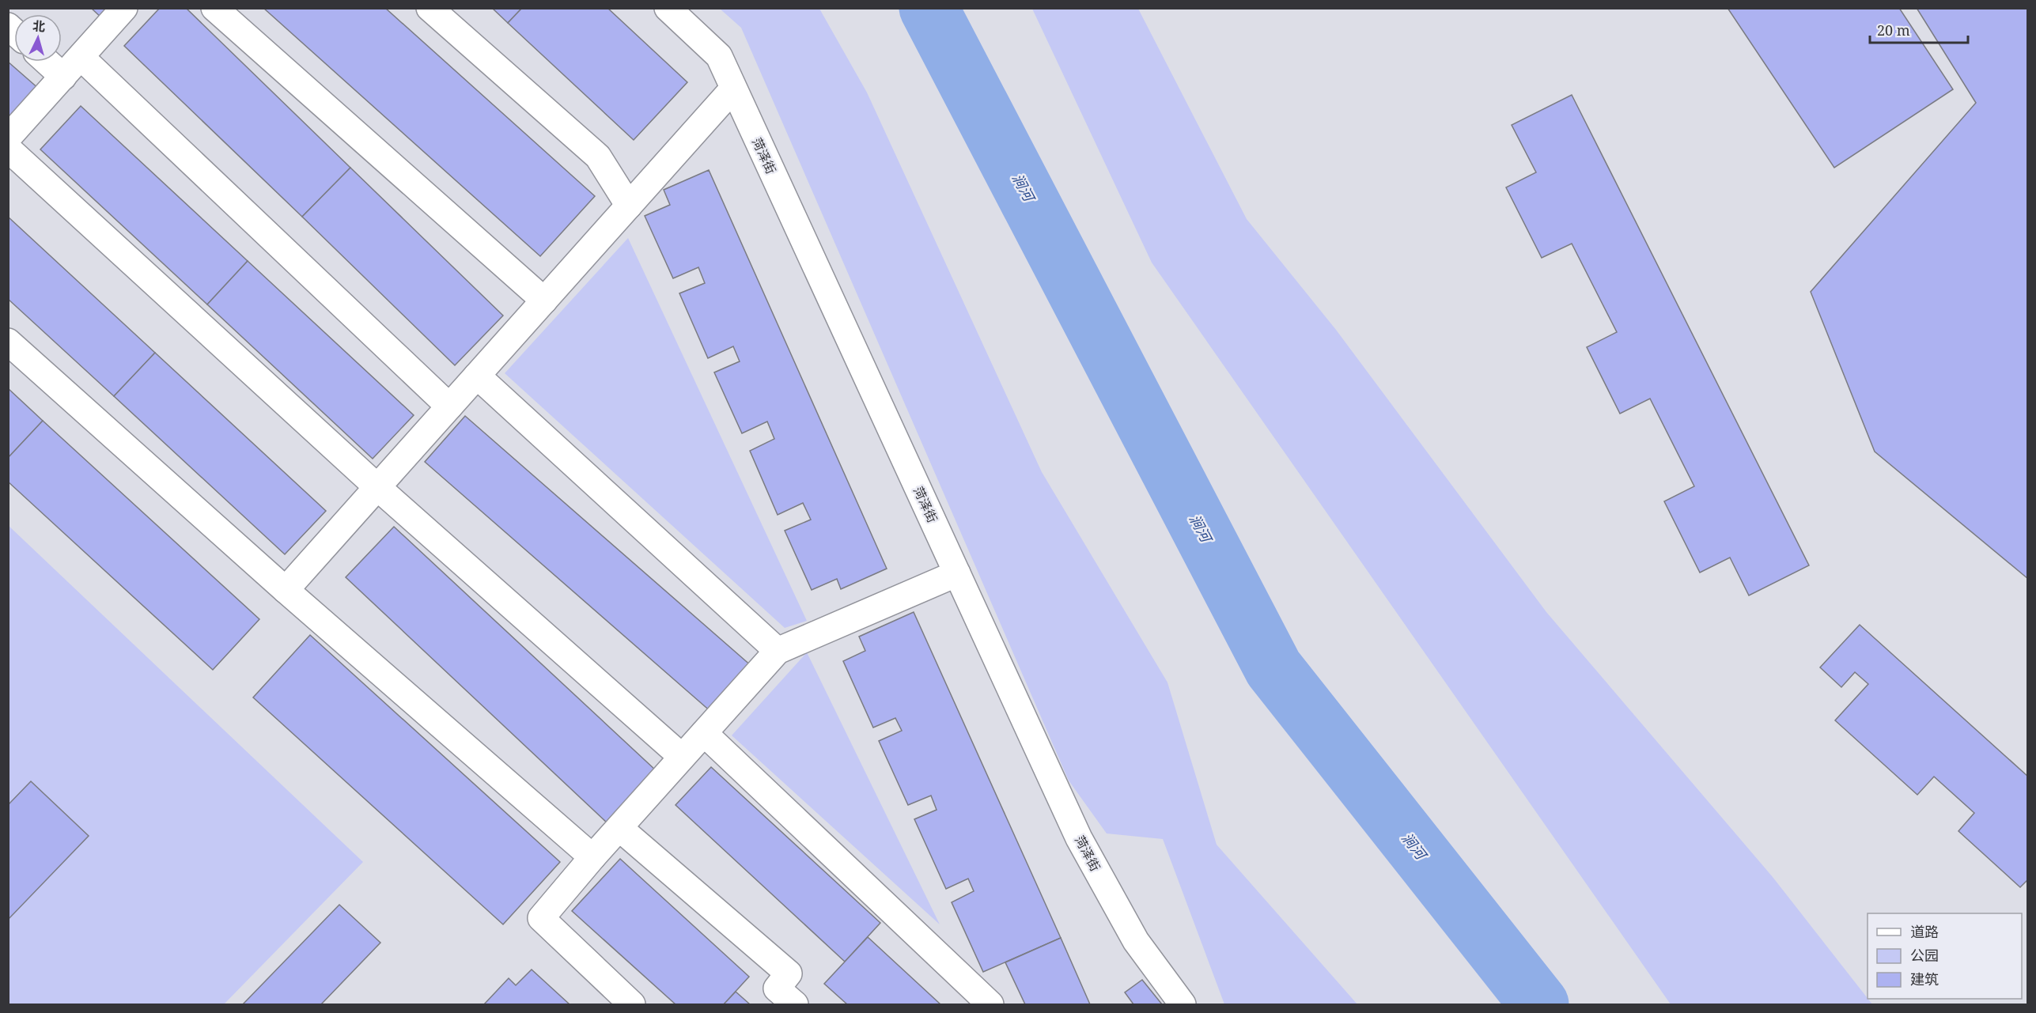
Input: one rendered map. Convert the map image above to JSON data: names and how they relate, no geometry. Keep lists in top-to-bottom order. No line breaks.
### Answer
{"streets":{"street":["菏泽街"]},"water":["涧河"],"legend":["道路","公园","建筑"],"scale_bar":"20 m","north":"top"}
